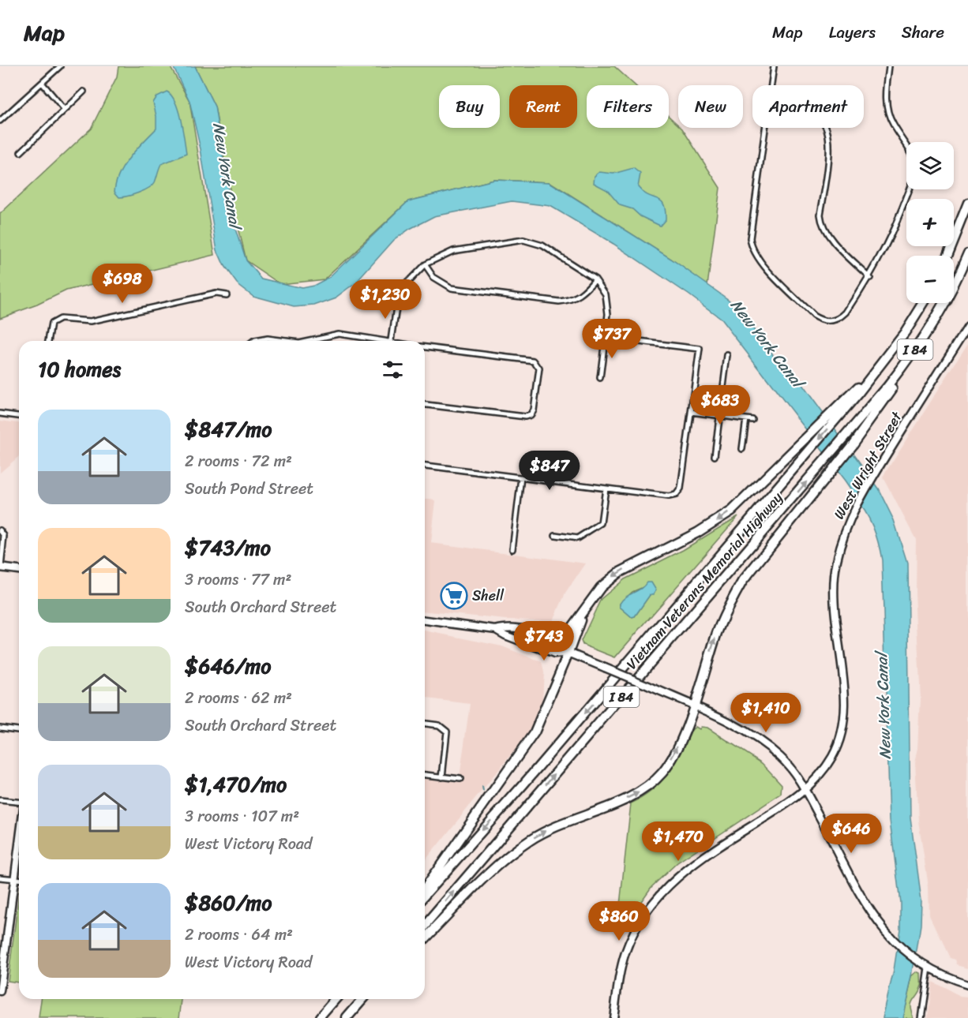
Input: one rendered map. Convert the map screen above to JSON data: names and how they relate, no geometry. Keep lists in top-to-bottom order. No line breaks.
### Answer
{"streets":{"highway":["I 84","Vietnam Veterans Memorial Highway"],"main road":["West Wright Street"]},"crossings":[["I 84","Vietnam Veterans Memorial Highway"]],"water":["New York Canal"],"places":{"supermarket":["Shell"]},"page":{"header":"Map","nav":["Map","Layers","Share"],"chip":["Buy","Rent","Filters","New","Apartment"],"map_buttons":["+","−"],"price":["$698","$1,230","$737","$683","$847","$743","$1,410","$646","$1,470","$860"],"heading":"10 homes","list":[{"name":"$847/mo","note":"2 rooms · 72 m² · South Pond Street"},{"name":"$743/mo","note":"3 rooms · 77 m² · South Orchard Street"},{"name":"$646/mo","note":"2 rooms · 62 m² · South Orchard Street"},{"name":"$1,470/mo","note":"3 rooms · 107 m² · West Victory Road"},{"name":"$860/mo","note":"2 rooms · 64 m² · West Victory Road"}]}}
